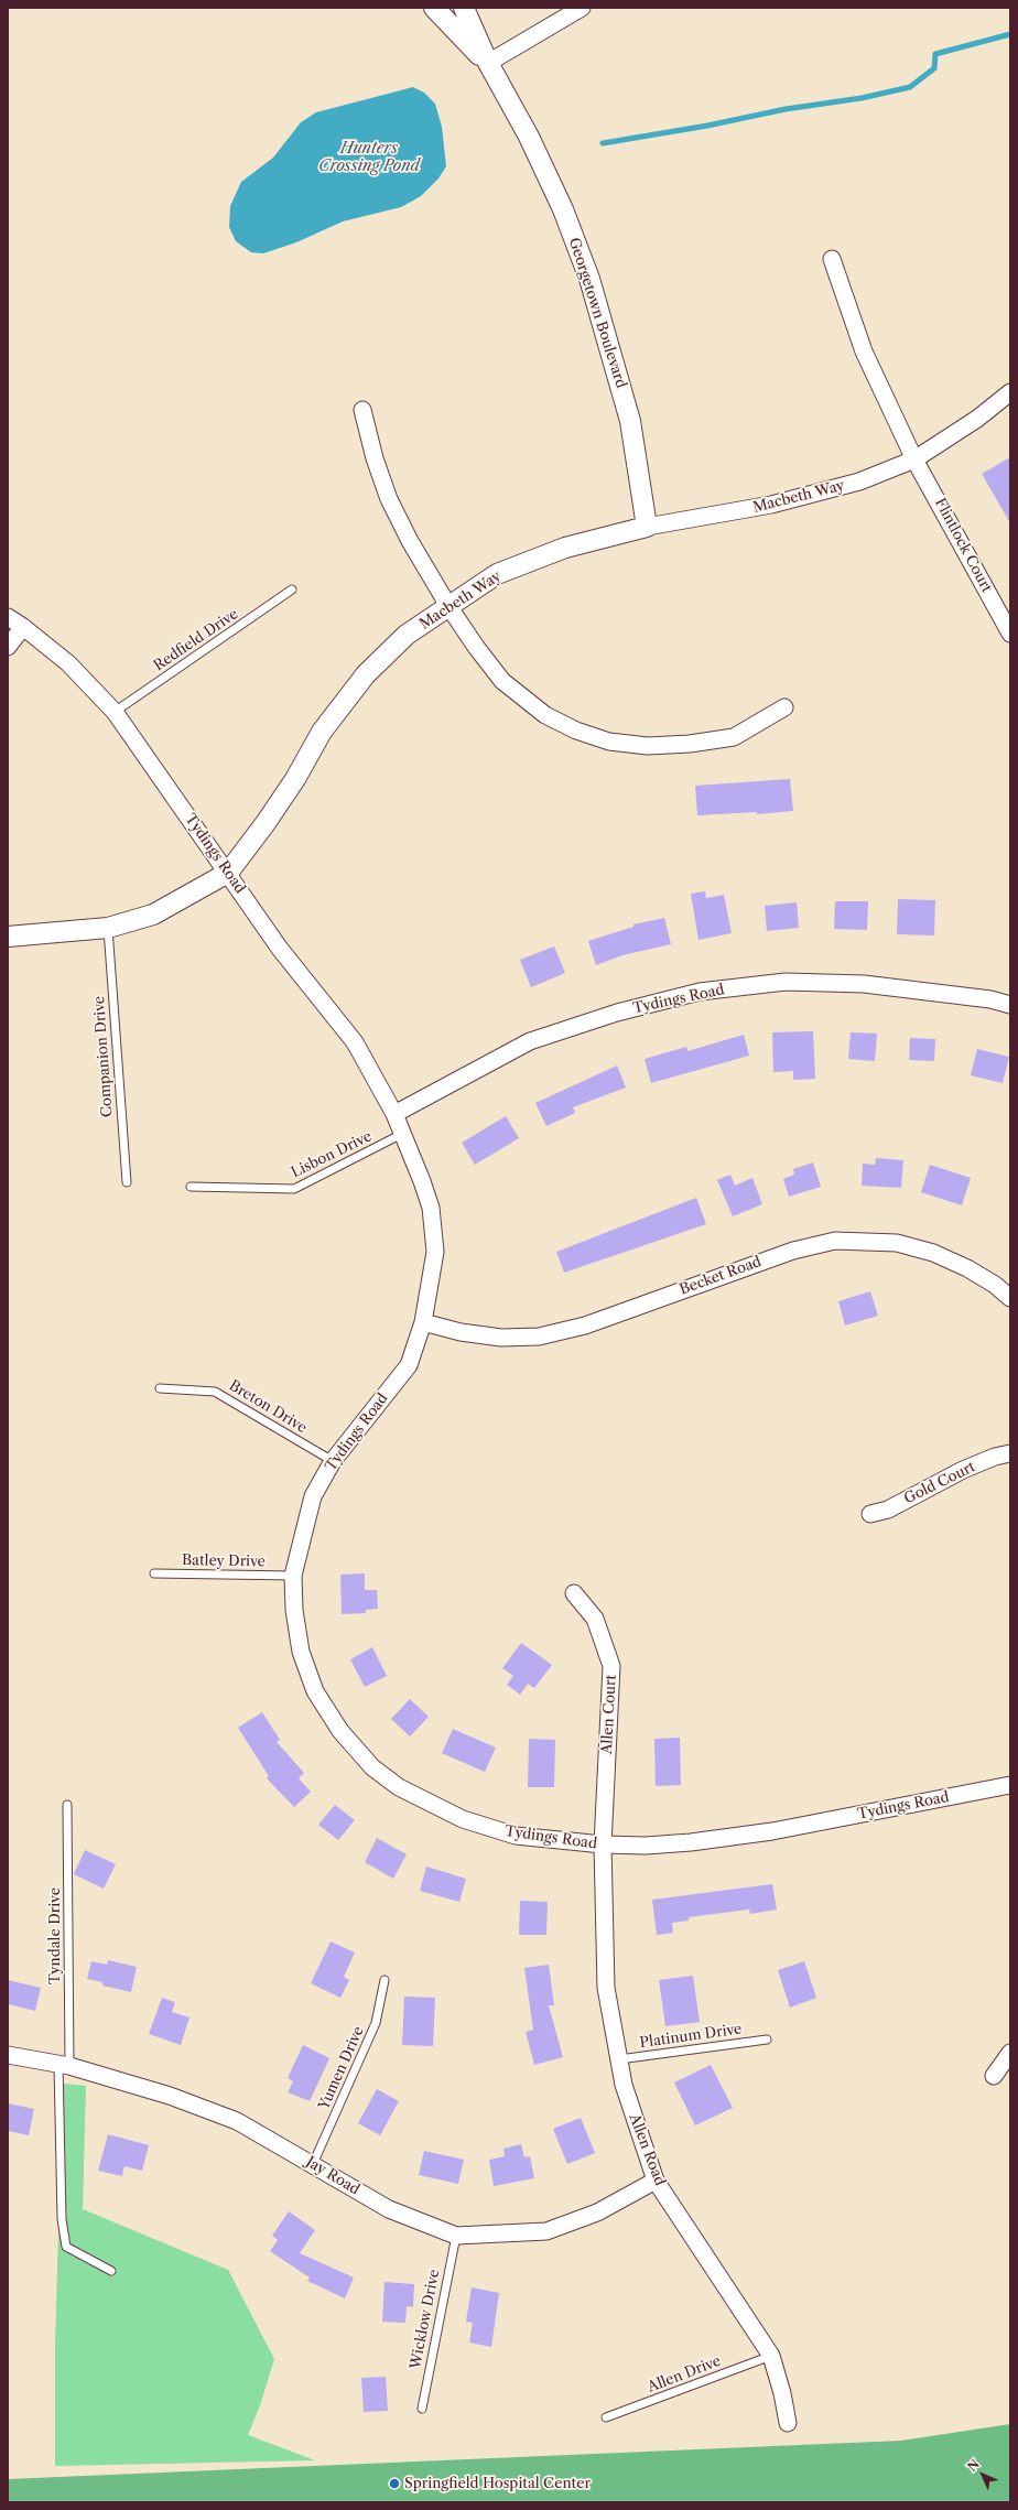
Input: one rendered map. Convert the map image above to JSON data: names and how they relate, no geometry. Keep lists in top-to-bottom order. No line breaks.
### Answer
{"streets":{"street":["Georgetown Boulevard","Macbeth Way","Flintlock Court","Tydings Road","Becket Road","Gold Court","Allen Court","Allen Road","Jay Road"],"lane":["Redfield Drive","Companion Drive","Lisbon Drive","Breton Drive","Batley Drive","Tyndale Drive","Platinum Drive","Yumen Drive","Wicklow Drive","Allen Drive"]},"crossings":[["Georgetown Boulevard","Macbeth Way"],["Macbeth Way","Flintlock Court"],["Macbeth Way","Tydings Road"],["Macbeth Way","Companion Drive"],["Redfield Drive","Tydings Road"],["Tydings Road","Lisbon Drive"],["Tydings Road","Becket Road"],["Tydings Road","Breton Drive"],["Tydings Road","Batley Drive"],["Tydings Road","Allen Court"],["Tydings Road","Allen Road"],["Allen Court","Allen Road"],["Tyndale Drive","Jay Road"],["Platinum Drive","Allen Road"],["Yumen Drive","Jay Road"],["Allen Road","Jay Road"],["Allen Road","Allen Drive"],["Jay Road","Wicklow Drive"]],"water":["Hunters Crossing Pond"],"places":["Springfield Hospital Center"],"north":"top left"}
